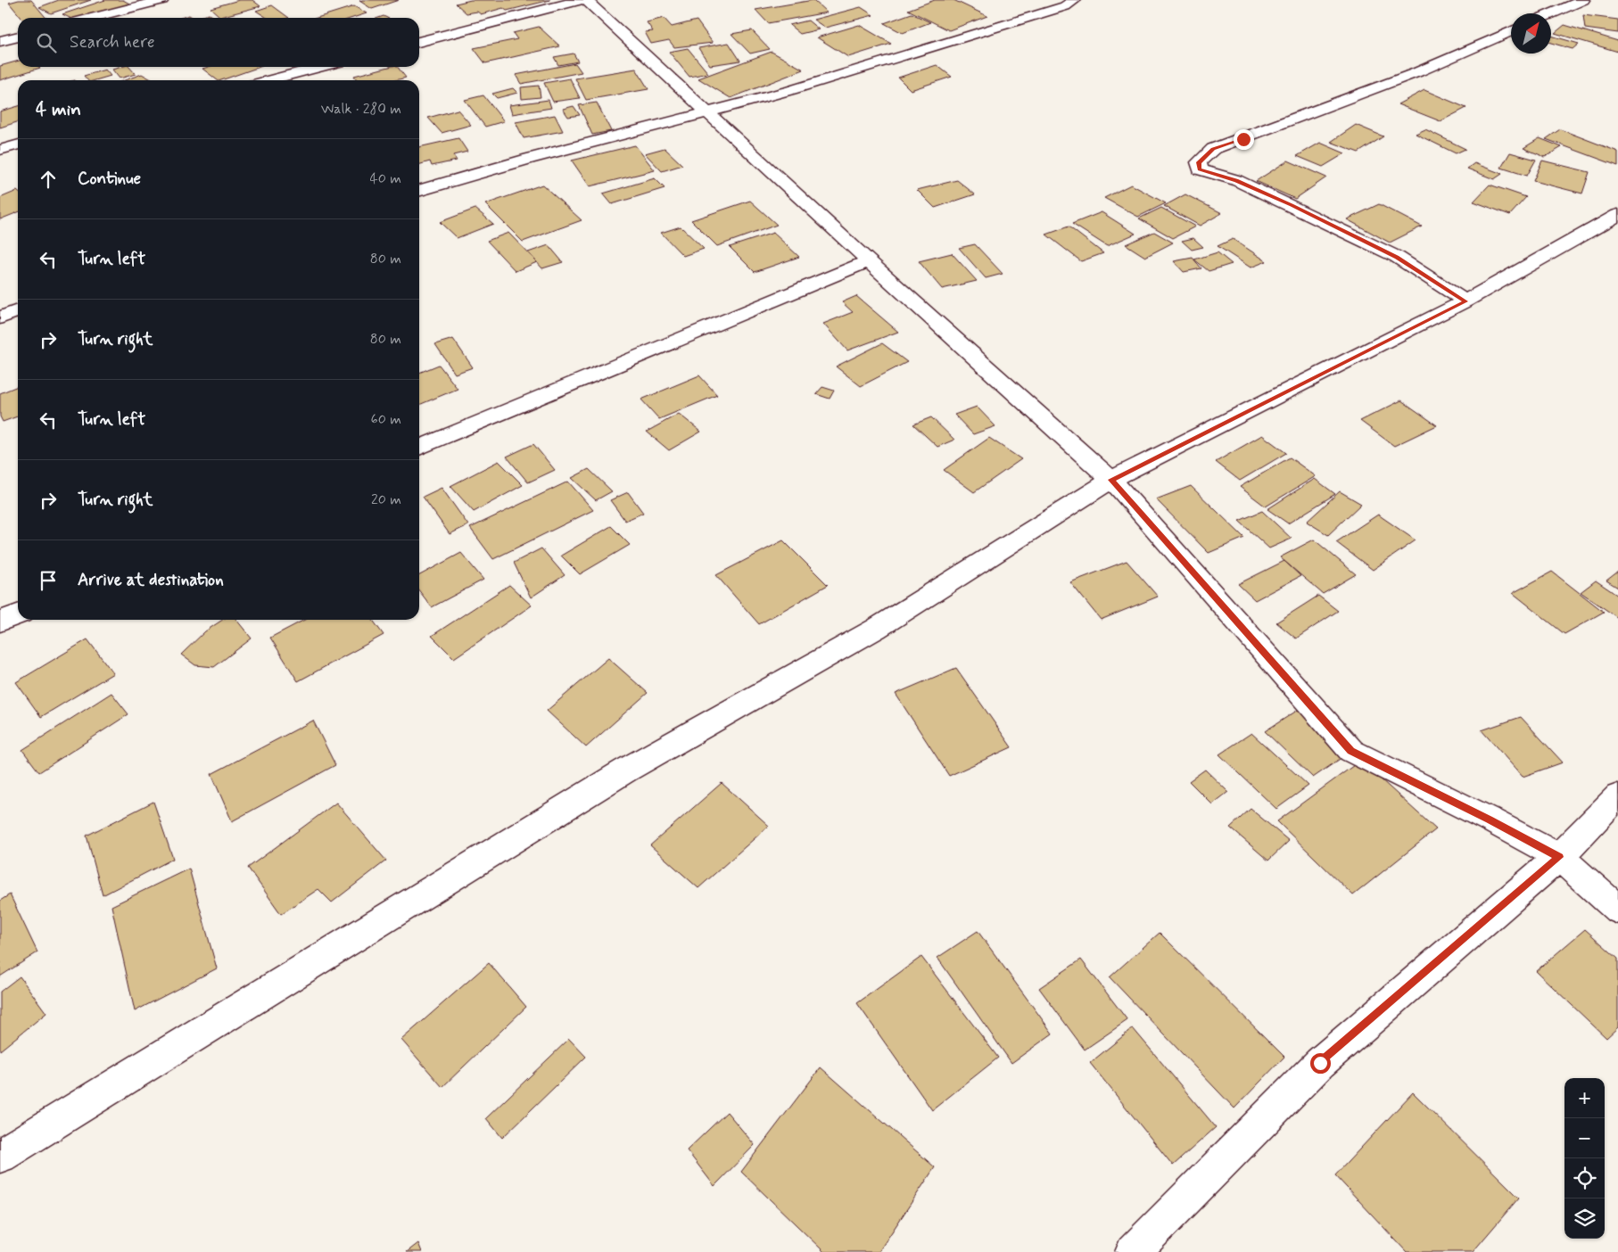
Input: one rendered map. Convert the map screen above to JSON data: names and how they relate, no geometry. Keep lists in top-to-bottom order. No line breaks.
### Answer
{"north":"top right","page":{"search":"Search here","heading":["4 min","Walk · 280 m"],"list":[["Continue","40 m"],["Turn left","80 m"],["Turn right","80 m"],["Turn left","60 m"],["Turn right","20 m"],"Arrive at destination"],"map_buttons":["+","−"]}}
